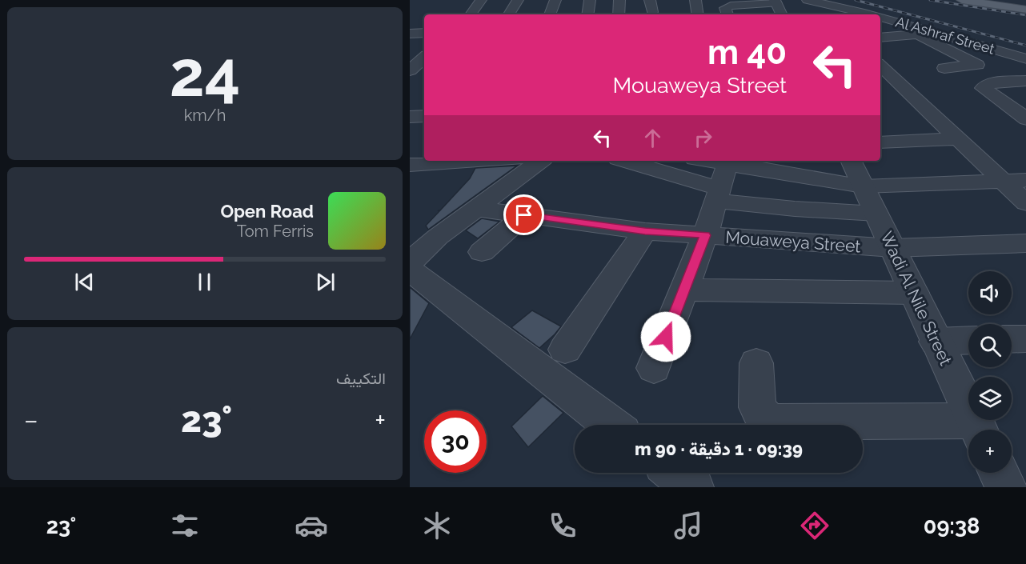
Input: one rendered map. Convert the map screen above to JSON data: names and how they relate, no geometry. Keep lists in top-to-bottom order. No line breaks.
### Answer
{"streets":{"street":["Al Ashraf Street","Mouaweya Street","Wadi Al Nile Street"]},"crossings":[["Mouaweya Street","Wadi Al Nile Street"]],"page":{"tile":[["24","km/h"],"التكييف"],"turn":["40 m","Mouaweya Street"],"song":["Open Road","Tom Ferris"],"map_buttons":"+","heat":["−","23°","+"],"limit":"30","trip":"09:39 · 1 دقيقة · 90 m","tabs":["09:38","23°"]}}
